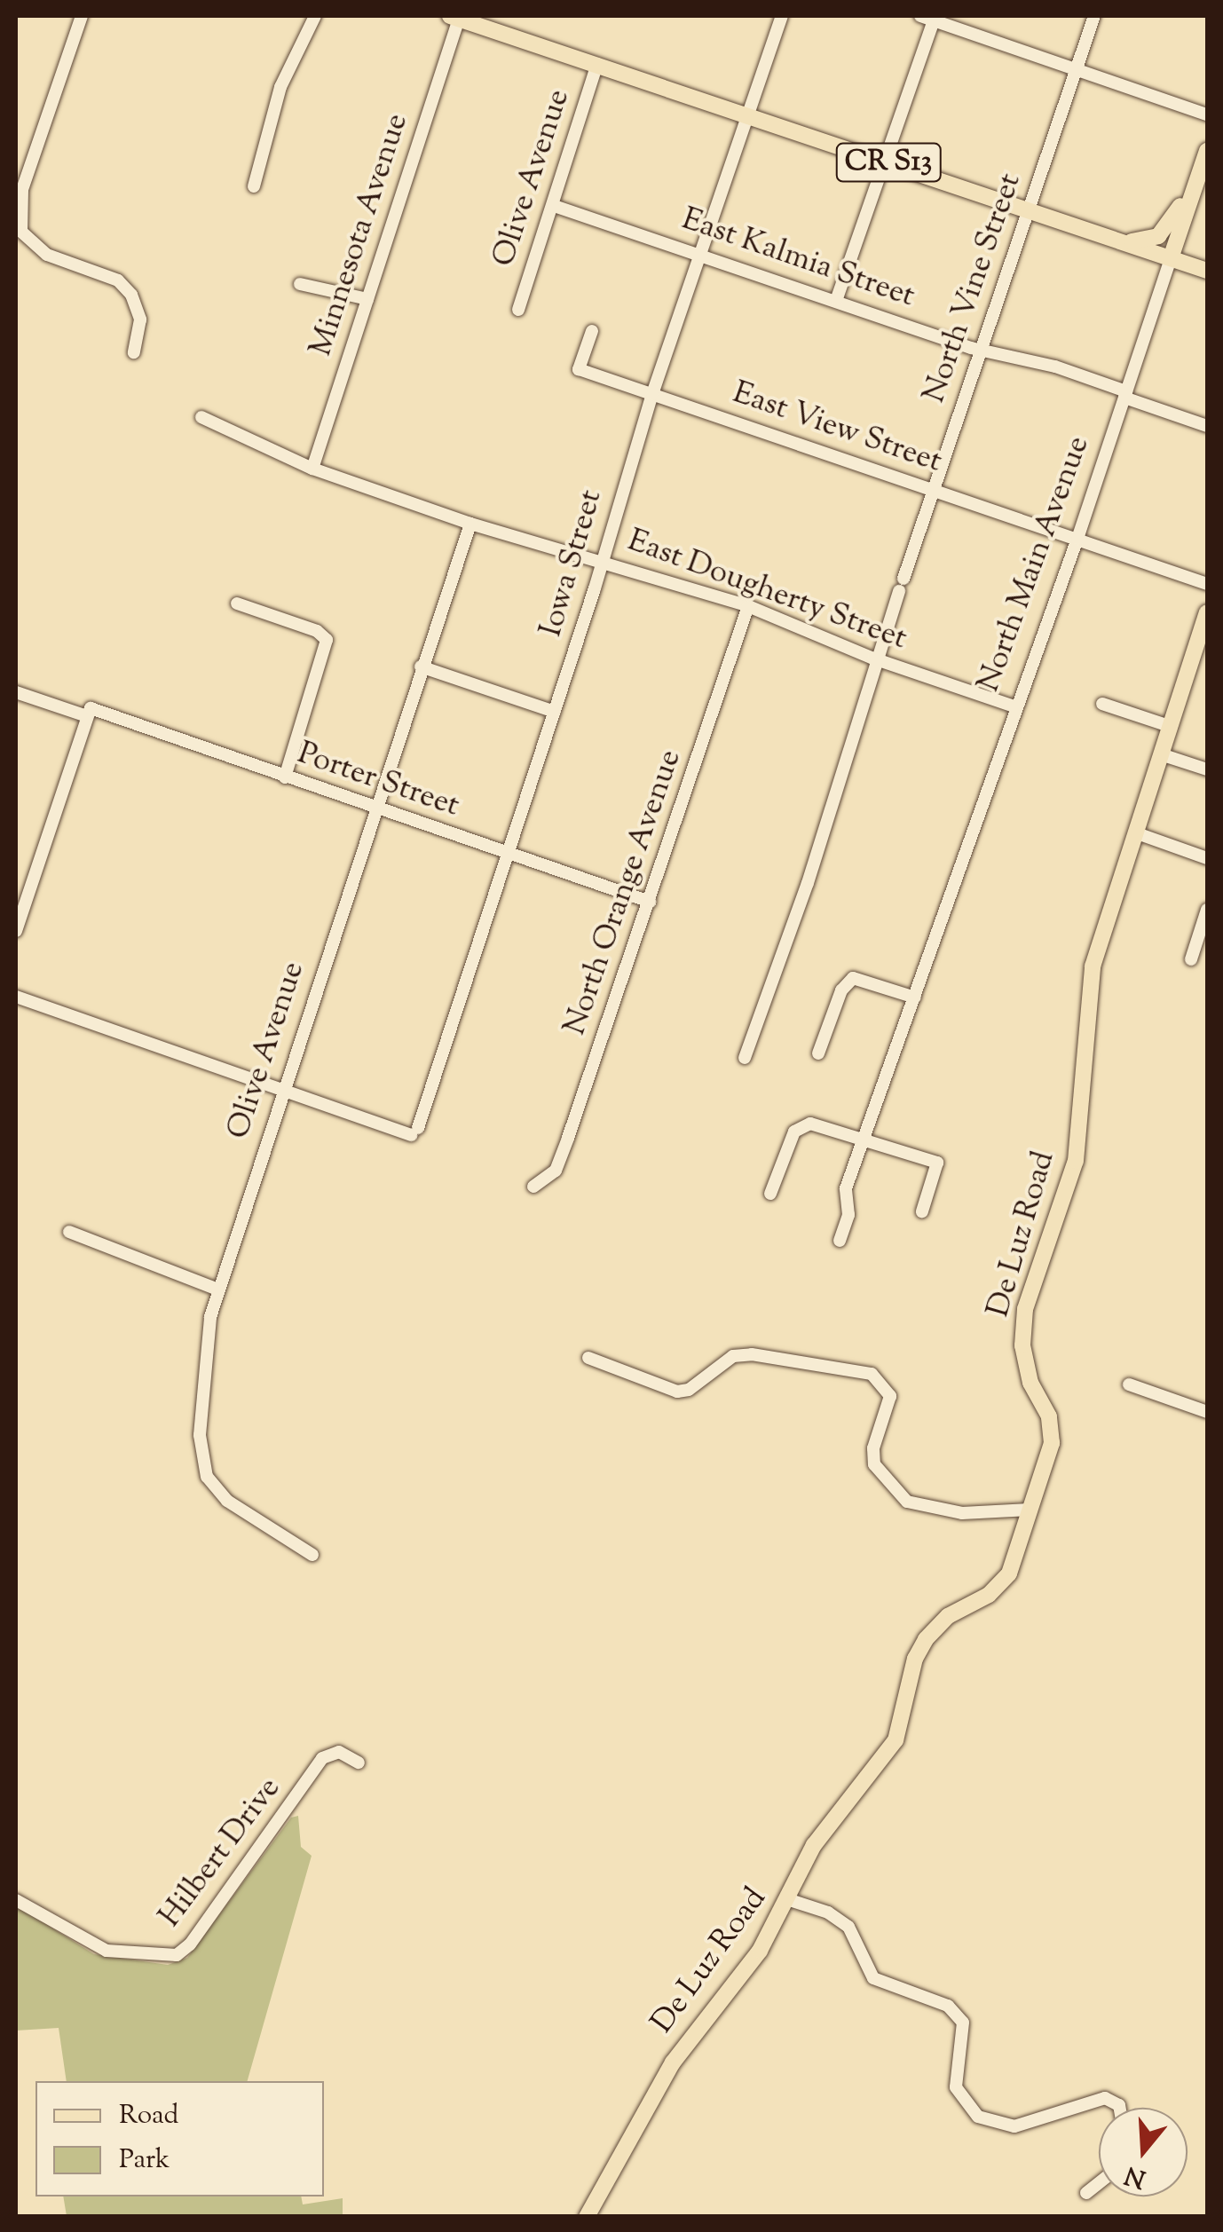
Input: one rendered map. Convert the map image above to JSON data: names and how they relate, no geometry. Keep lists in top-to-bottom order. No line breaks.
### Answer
{"streets":{"main road":["CR S13","North Main Avenue","De Luz Road"],"street":["Olive Avenue","Minnesota Avenue","East Kalmia Street","North Vine Street","East View Street","Iowa Street","East Dougherty Street","Porter Street","North Orange Avenue","Hilbert Drive"]},"crossings":[["CR S13","Olive Avenue"],["CR S13","Minnesota Avenue"],["CR S13","North Vine Street"],["CR S13","Iowa Street"],["CR S13","North Main Avenue"],["Olive Avenue","East Kalmia Street"],["Olive Avenue","Iowa Street"],["Olive Avenue","East Dougherty Street"],["Olive Avenue","Porter Street"],["Minnesota Avenue","East Dougherty Street"],["East Kalmia Street","North Vine Street"],["East Kalmia Street","Iowa Street"],["East Kalmia Street","North Main Avenue"],["North Vine Street","East View Street"],["North Vine Street","East Dougherty Street"],["East View Street","Iowa Street"],["East View Street","North Main Avenue"],["Iowa Street","East Dougherty Street"],["Iowa Street","Porter Street"],["North Main Avenue","East Dougherty Street"],["East Dougherty Street","North Orange Avenue"],["Porter Street","North Orange Avenue"]],"legend":["Road","Park"],"north":"bottom"}
